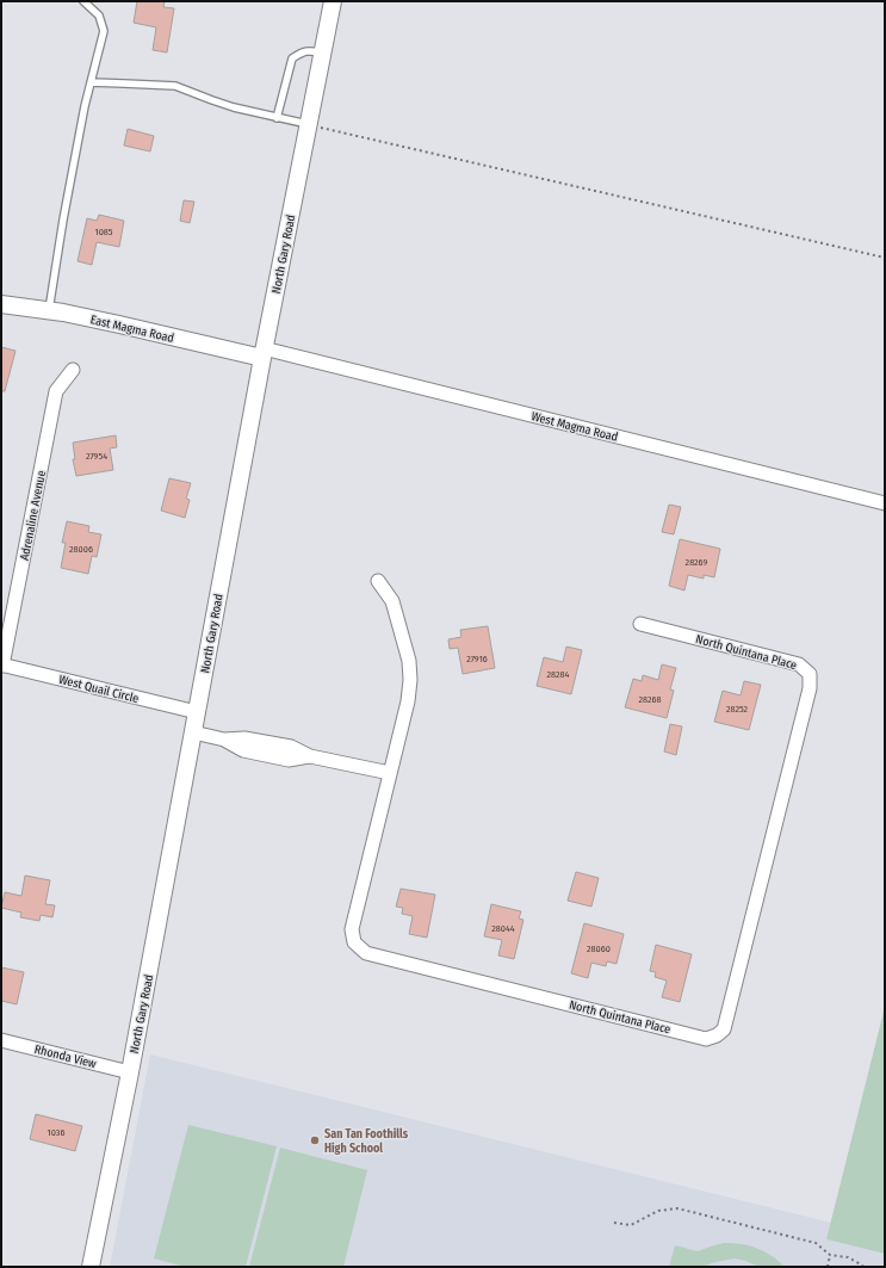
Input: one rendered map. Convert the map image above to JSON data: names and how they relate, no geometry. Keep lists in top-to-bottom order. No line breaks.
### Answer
{"streets":{"street":["North Gary Road","East Magma Road","West Magma Road","Adrenaline Avenue","North Quintana Place","West Quail Circle","Rhonda View"]},"crossings":[["North Gary Road","East Magma Road"],["North Gary Road","West Magma Road"],["North Gary Road","West Quail Circle"],["North Gary Road","Rhonda View"],["East Magma Road","West Magma Road"],["Adrenaline Avenue","West Quail Circle"]],"places":["San Tan Foothills High School"],"house_numbers":["1085","27954","28006","28269","27916","28284","28268","28252","28044","28060","1036"]}
